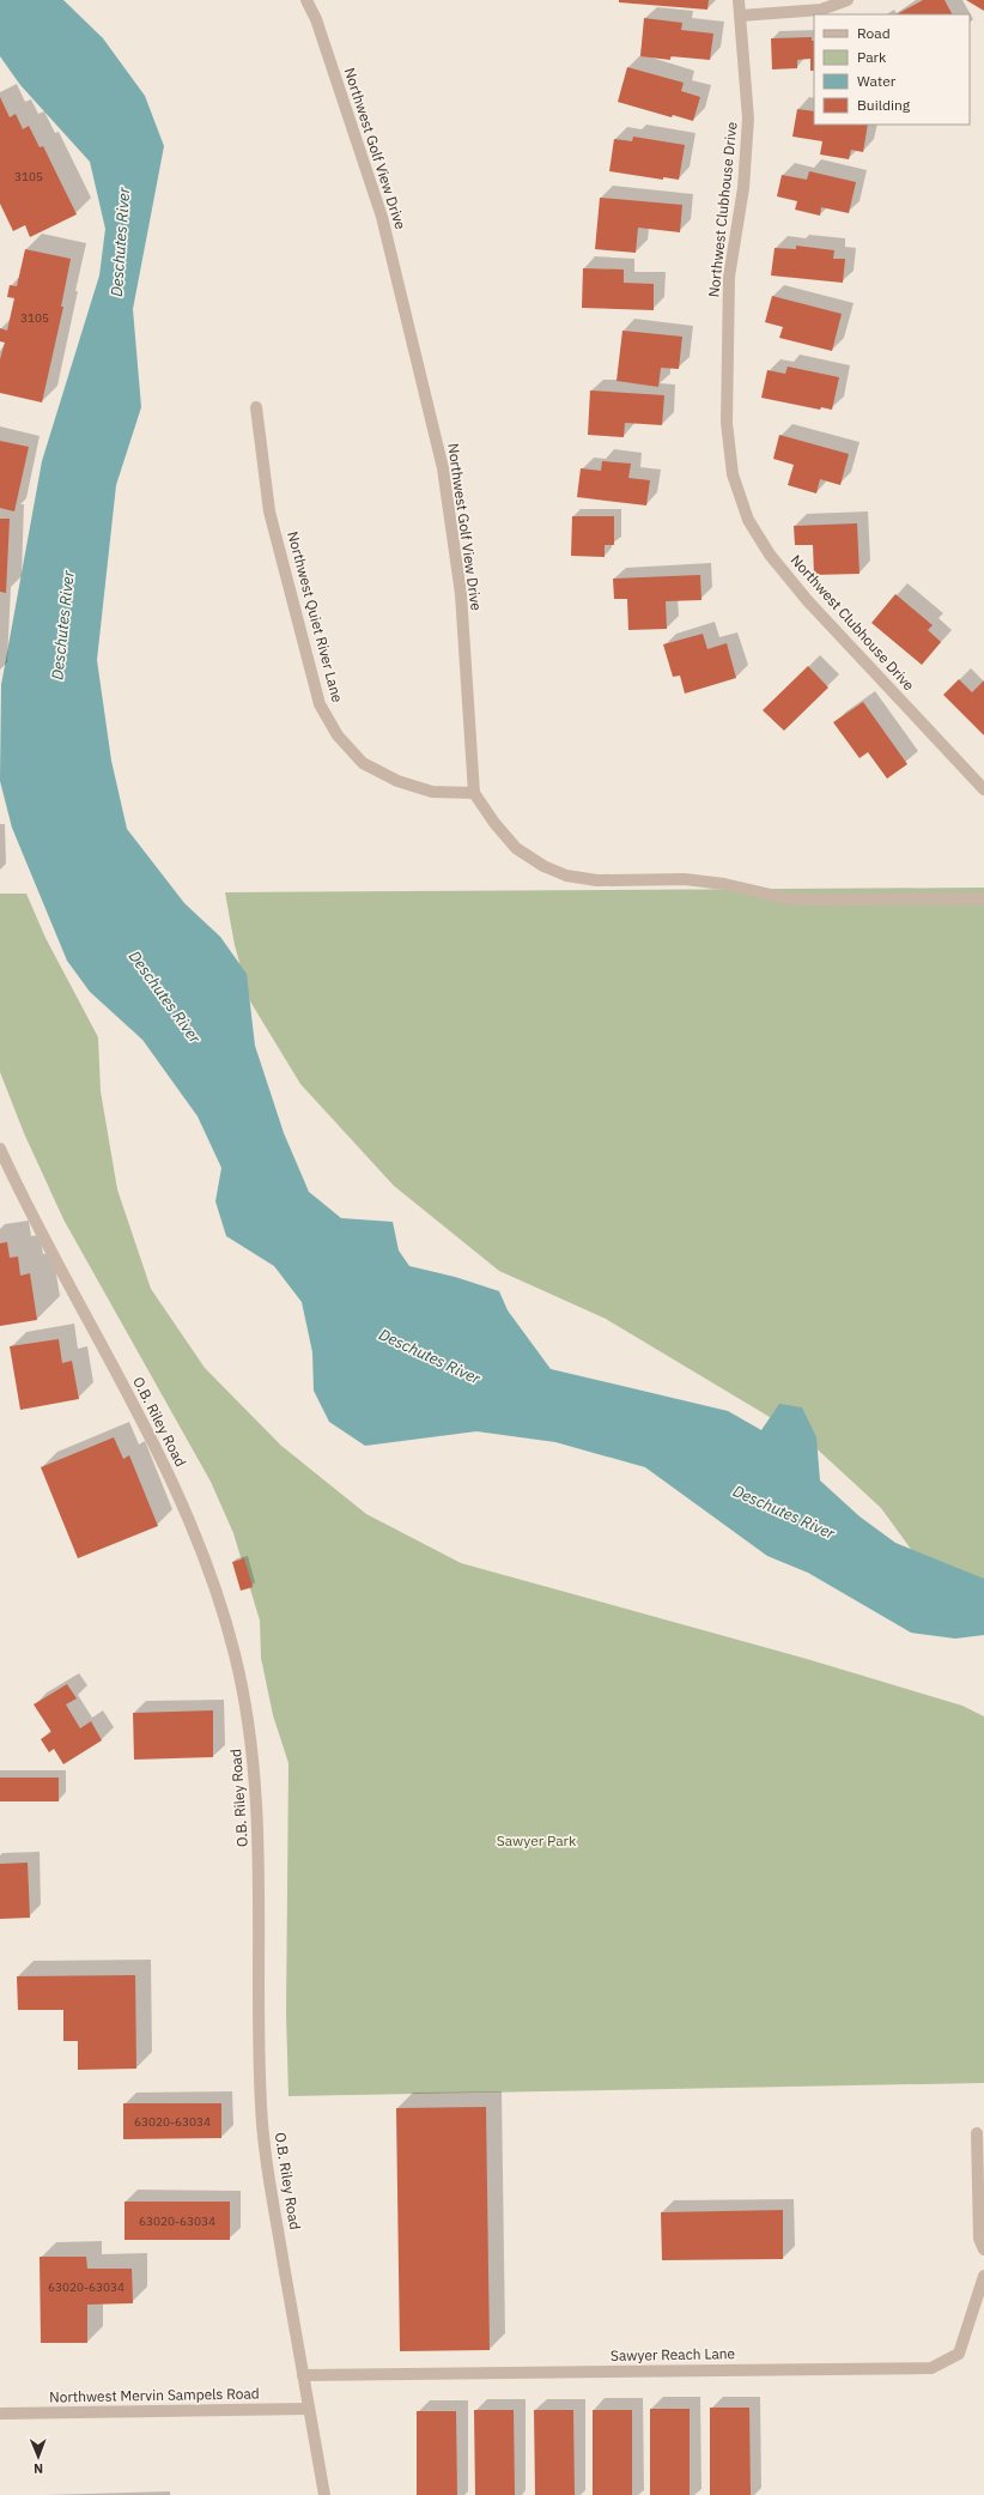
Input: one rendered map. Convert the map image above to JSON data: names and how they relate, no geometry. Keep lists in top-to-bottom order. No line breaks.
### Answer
{"streets":{"street":["Northwest Golf View Drive","Northwest Clubhouse Drive","Northwest Quiet River Lane","O.B. Riley Road","Sawyer Reach Lane","Northwest Mervin Sampels Road"]},"crossings":[["Northwest Golf View Drive","Northwest Quiet River Lane"],["O.B. Riley Road","Sawyer Reach Lane"],["O.B. Riley Road","Northwest Mervin Sampels Road"]],"water":["Deschutes River"],"parks":["Sawyer Park"],"house_numbers":["3105","3105","63020-63034","63020-63034","63020-63034"],"legend":["Road","Park","Water","Building"],"north":"bottom"}
